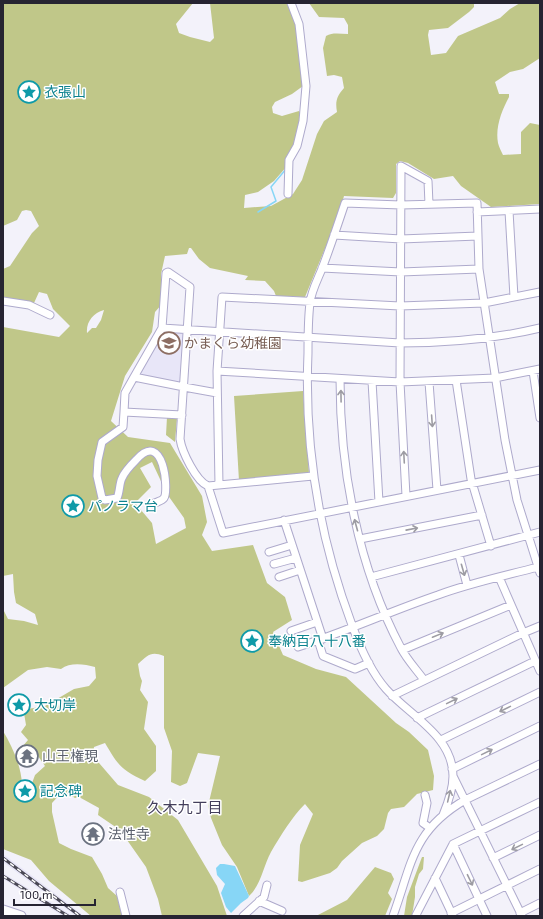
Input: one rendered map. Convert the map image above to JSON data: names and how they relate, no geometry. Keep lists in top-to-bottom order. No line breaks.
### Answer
{"districts":["久木九丁目"],"places":{"place":["衣張山","パノラマ台","奉納百八十八番","大切岸","記念碑"],"school or university":["かまくら幼稚園"],"temple":["山王権現","法性寺"]},"scale_bar":"100 m"}
